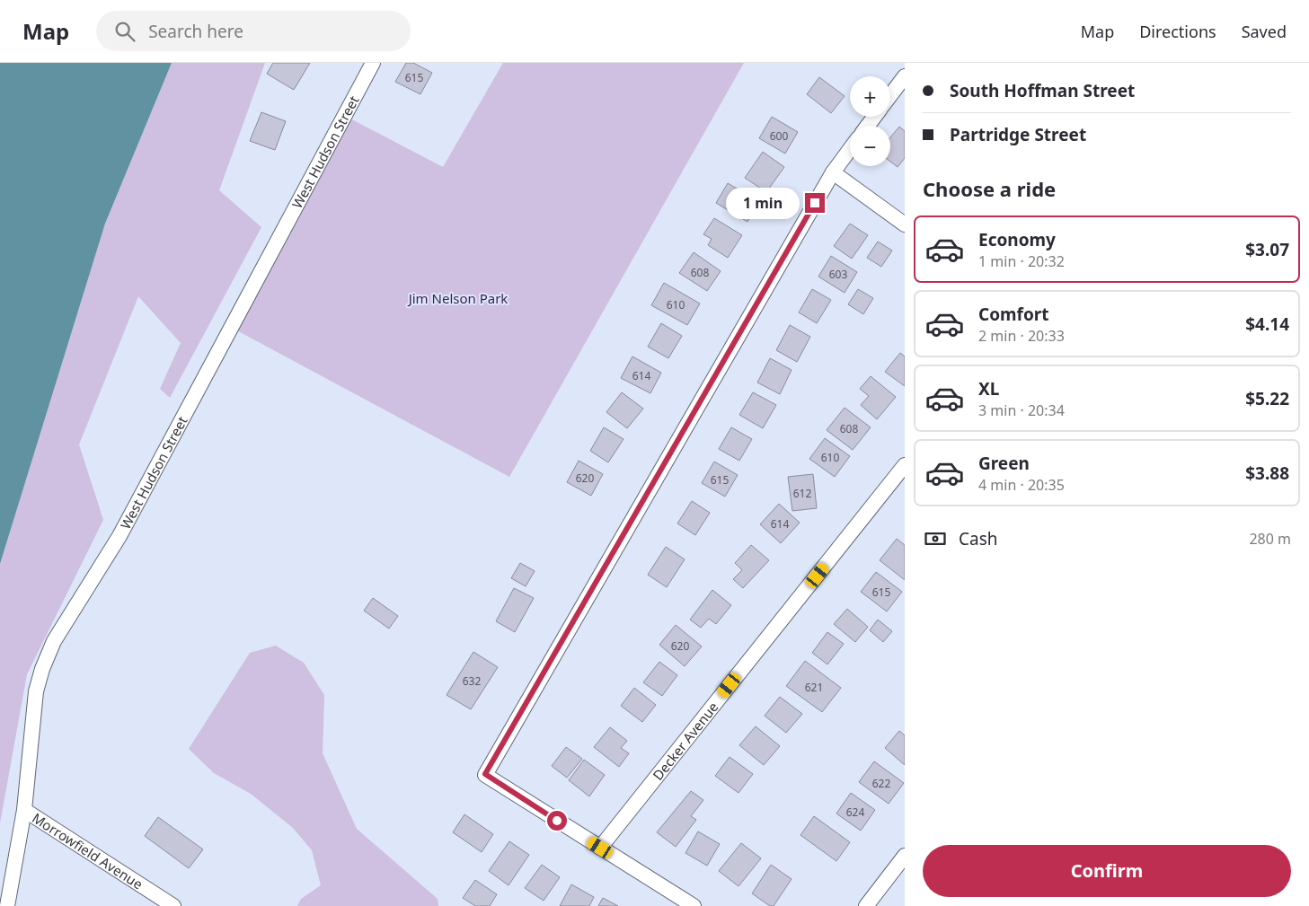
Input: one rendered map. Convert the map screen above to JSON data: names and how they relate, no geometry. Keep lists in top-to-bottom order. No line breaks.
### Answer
{"streets":{"street":["West Hudson Street","Decker Avenue","Morrowfield Avenue"]},"crossings":[["West Hudson Street","Morrowfield Avenue"]],"parks":["Jim Nelson Park"],"house_numbers":["615","600","608","603","610","614","608","610","620","615","612","614","615","620","632","621","622","624"],"page":{"header":"Map","search":"Search here","nav":["Map","Directions","Saved"],"banner":["South Hoffman Street","Partridge Street"],"map_buttons":["+","−"],"heading":"Choose a ride","bubble":"1 min","list":[{"name":"Economy","note":"1 min · 20:32","value":"$3.07"},{"name":"Comfort","note":"2 min · 20:33","value":"$4.14"},{"name":"XL","note":"3 min · 20:34","value":"$5.22"},{"name":"Green","note":"4 min · 20:35","value":"$3.88"}],"pay":["Cash","280 m"],"buttons":"Confirm"}}
